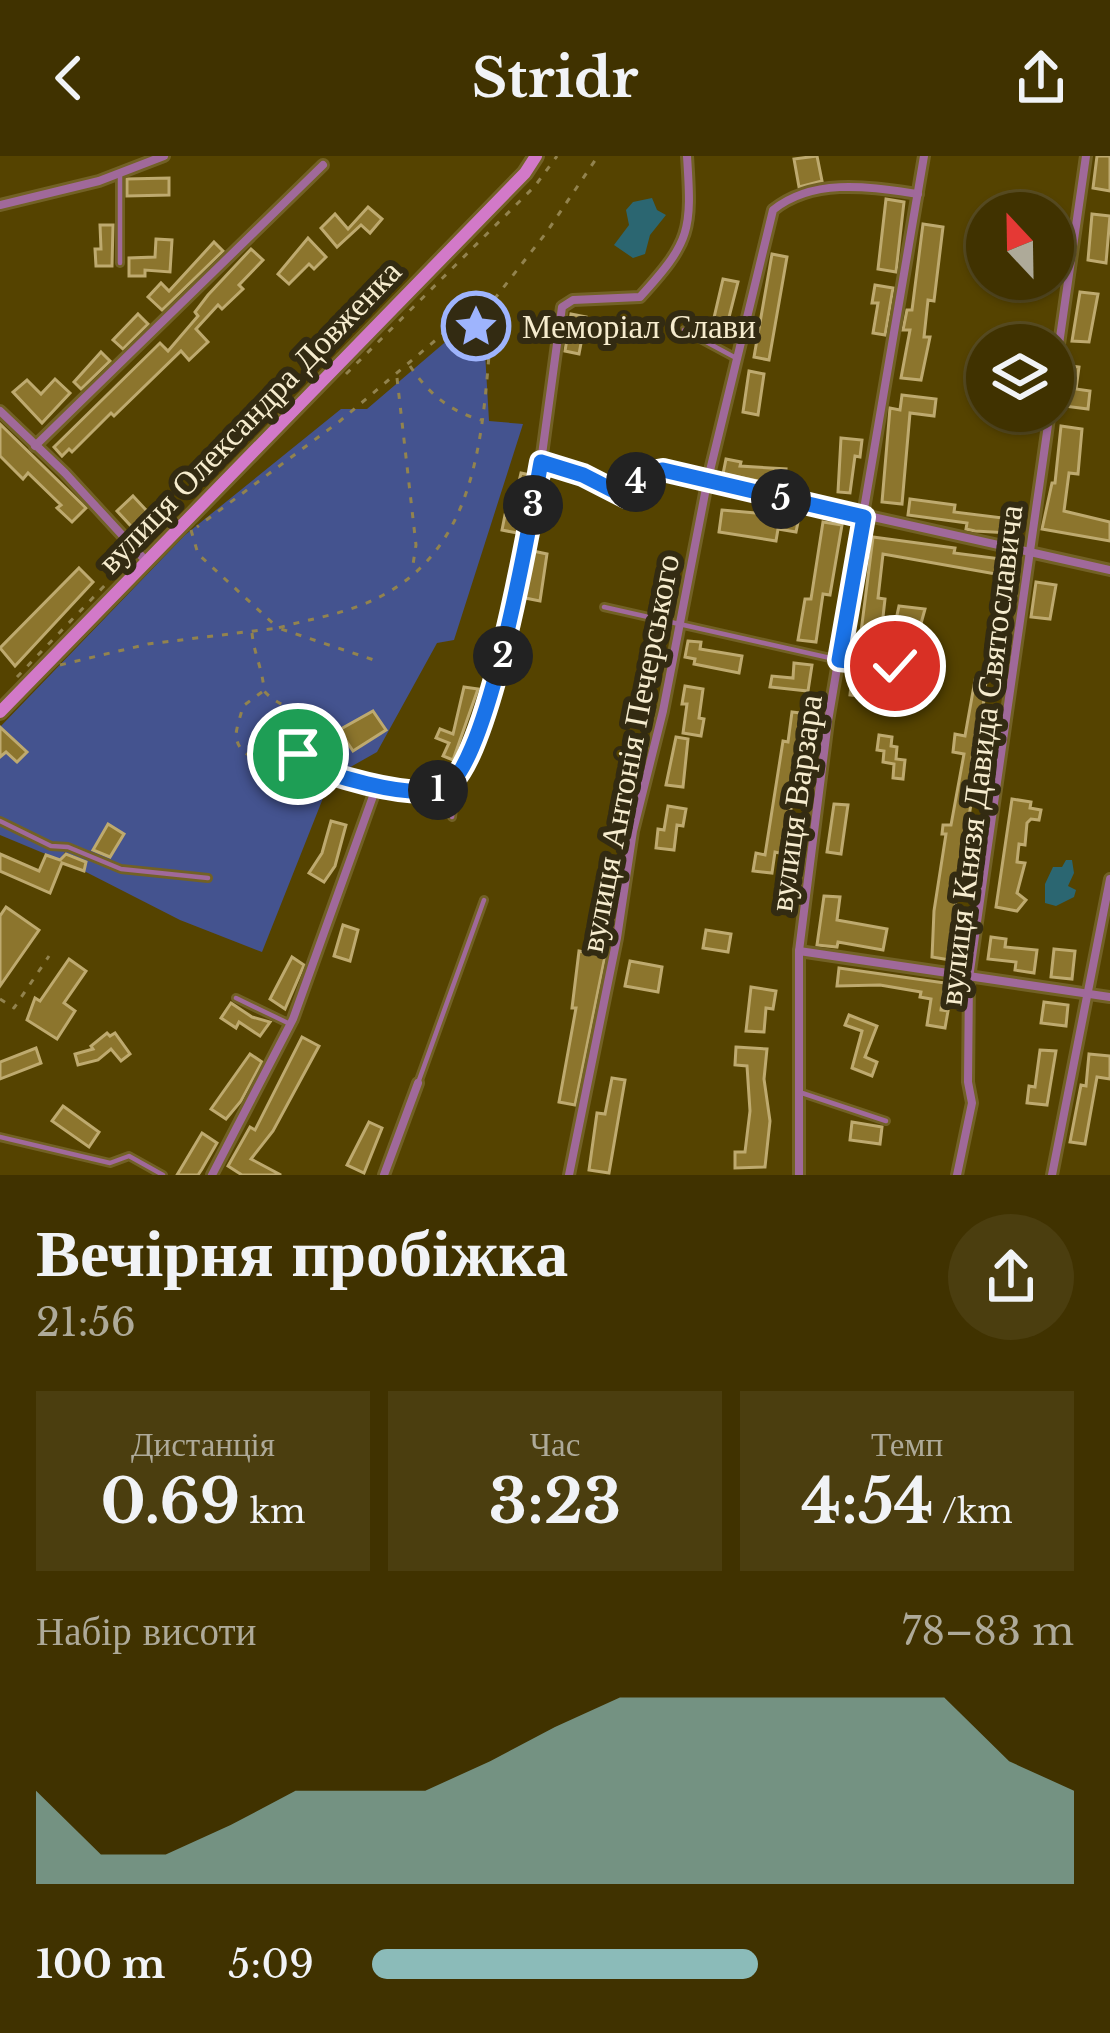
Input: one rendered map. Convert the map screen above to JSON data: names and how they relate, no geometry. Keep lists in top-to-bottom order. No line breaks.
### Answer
{"streets":{"main road":["вулиця Олександра Довженка"],"street":["вулиця Антонія Печерського","вулиця Князя Давида Святославича","вулиця Варзара"]},"crossings":[["вулиця Антонія Печерського","вулиця Варзара"]],"places":{"place":["Меморіал Слави"]},"north":"top","page":{"header":"Stridr","pins":["4","5","3","2","1"],"heading":["Вечірня пробіжка","21:56"],"stats":[["Дистанція","0.69 km"],["Час","3:23"],["Темп","4:54 /km"]],"chart":["Набір висоти","78–83 m"],"list":[{"name":"100 m","note":"5:09"}]}}
